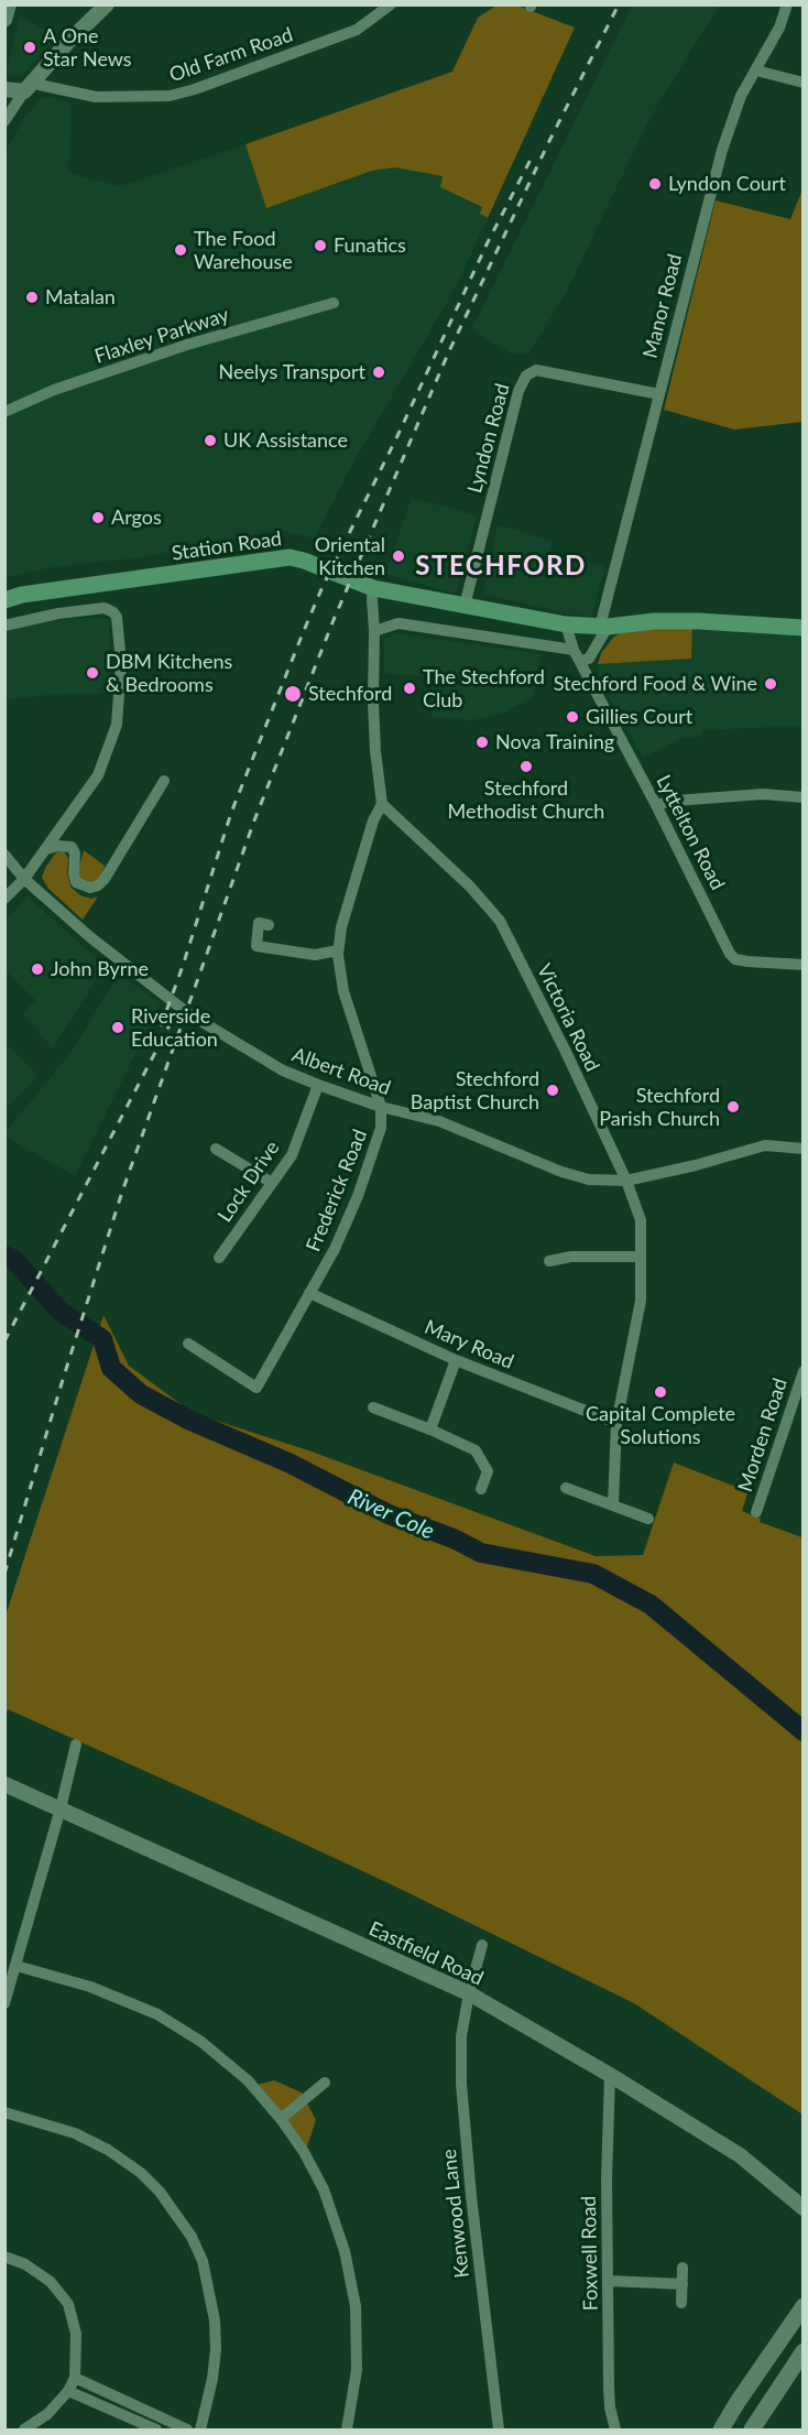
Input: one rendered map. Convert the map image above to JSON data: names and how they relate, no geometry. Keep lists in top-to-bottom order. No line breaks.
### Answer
{"streets":{"main road":["Station Road"],"street":["Old Farm Road","Manor Road","Flaxley Parkway","Lyndon Road","Lyttelton Road","Victoria Road","Albert Road","Lock Drive","Frederick Road","Mary Road","Morden Road","Eastfield Road","Kenwood Lane","Foxwell Road"]},"crossings":[["Manor Road","Lyndon Road"],["Manor Road","Station Road"],["Lyndon Road","Station Road"],["Station Road","Lyttelton Road"],["Victoria Road","Albert Road"],["Victoria Road","Frederick Road"],["Victoria Road","Mary Road"],["Albert Road","Lock Drive"],["Albert Road","Frederick Road"],["Frederick Road","Mary Road"],["Eastfield Road","Kenwood Lane"],["Eastfield Road","Foxwell Road"]],"districts":["STECHFORD"],"water":["River Cole"],"places":["A One Star News","Lyndon Court","Funatics","The Food Warehouse","Matalan","Neelys Transport","UK Assistance","Argos","Oriental Kitchen","DBM Kitchens & Bedrooms","Stechford Food & Wine","The Stechford Club","Stechford","Gillies Court","Nova Training","Stechford Methodist Church","John Byrne","Riverside Education","Stechford Baptist Church","Stechford Parish Church","Capital Complete Solutions"]}
